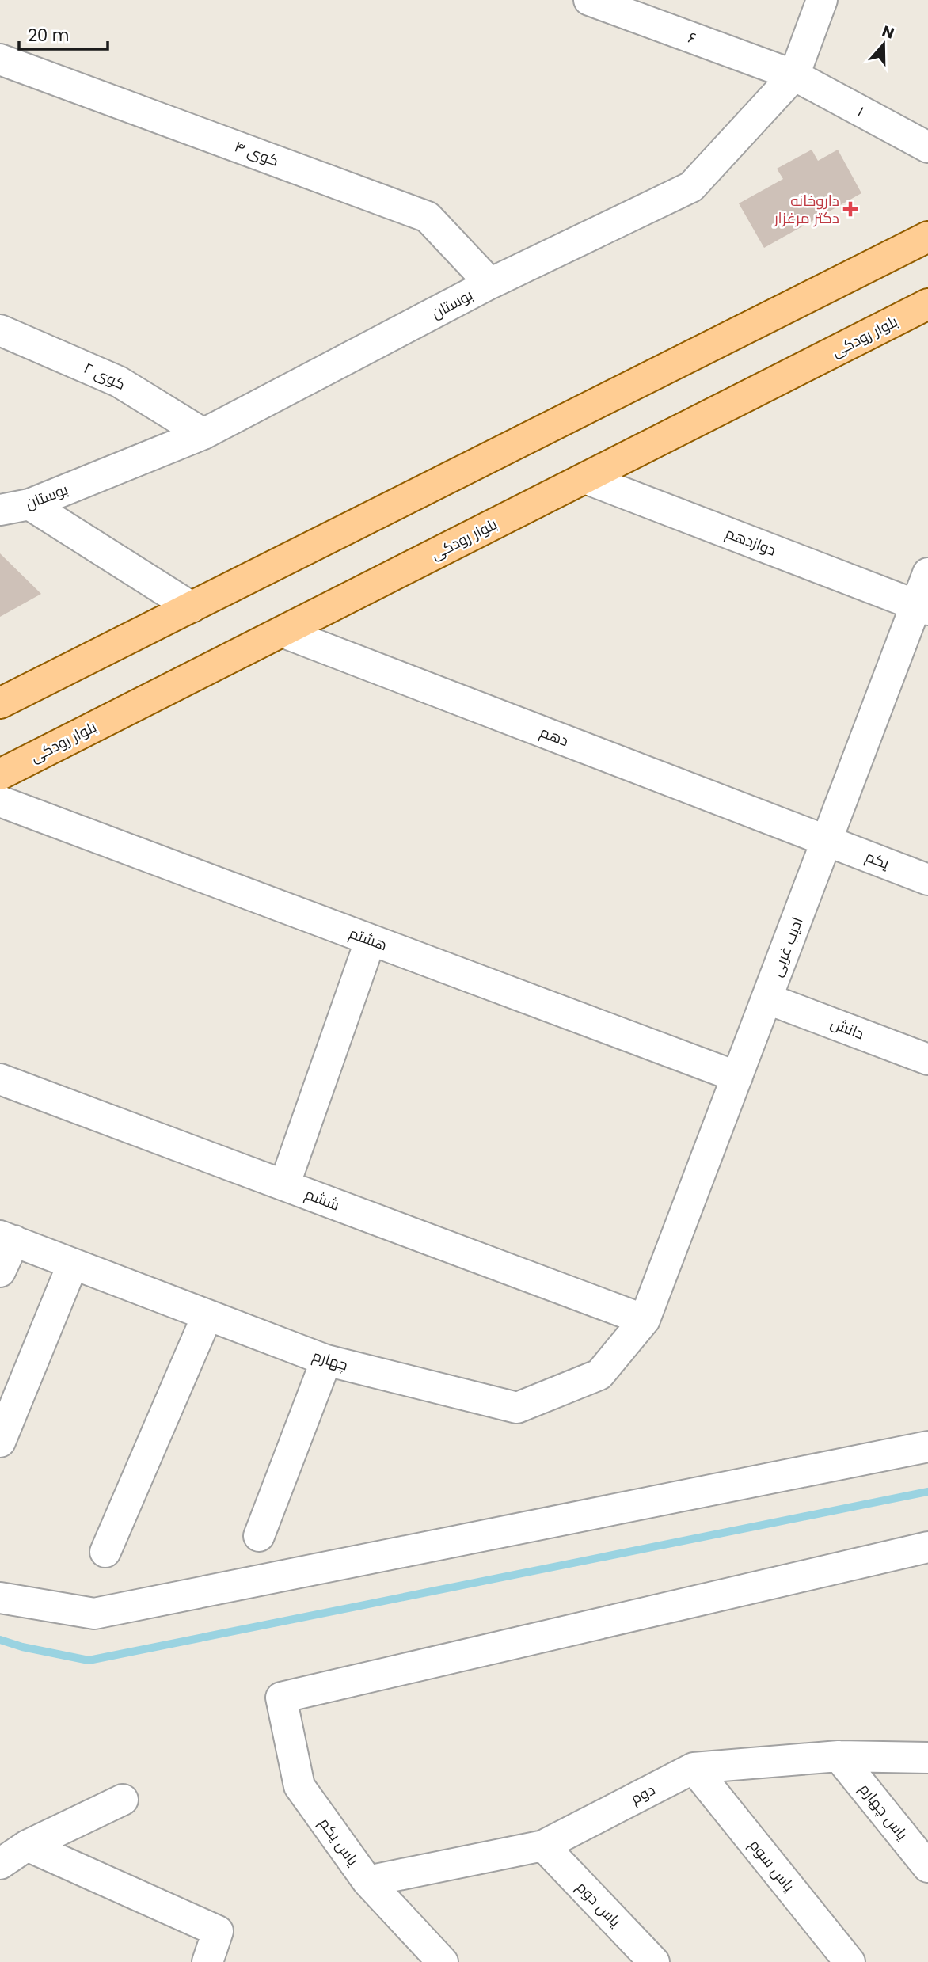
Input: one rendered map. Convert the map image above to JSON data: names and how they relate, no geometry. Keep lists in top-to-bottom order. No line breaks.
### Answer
{"streets":{"main road":["بلوار رودکی"],"street":["۶","۱","کوی ۴","بوستان","کوی ۲","دوازدهم","دهم","یکم","هشتم","ادیب غربی","دانش","ششم","چهارم","دوم","یاس چهارم","یاس یکم","یاس سوم","یاس دوم"]},"crossings":[["۶","۱"],["۶","بوستان"],["۱","بوستان"],["کوی ۴","بوستان"],["بوستان","کوی ۲"],["بلوار رودکی","دوازدهم"],["بلوار رودکی","دهم"],["دوازدهم","ادیب غربی"],["دهم","یکم"],["دهم","ادیب غربی"],["یکم","ادیب غربی"],["هشتم","ادیب غربی"],["ادیب غربی","دانش"],["ادیب غربی","ششم"],["ادیب غربی","چهارم"],["ششم","چهارم"],["دوم","یاس چهارم"],["دوم","یاس یکم"],["دوم","یاس سوم"],["دوم","یاس دوم"]],"places":{"health":["داروخانه دکتر مرغزار"]},"scale_bar":"20 m","north":"top"}
